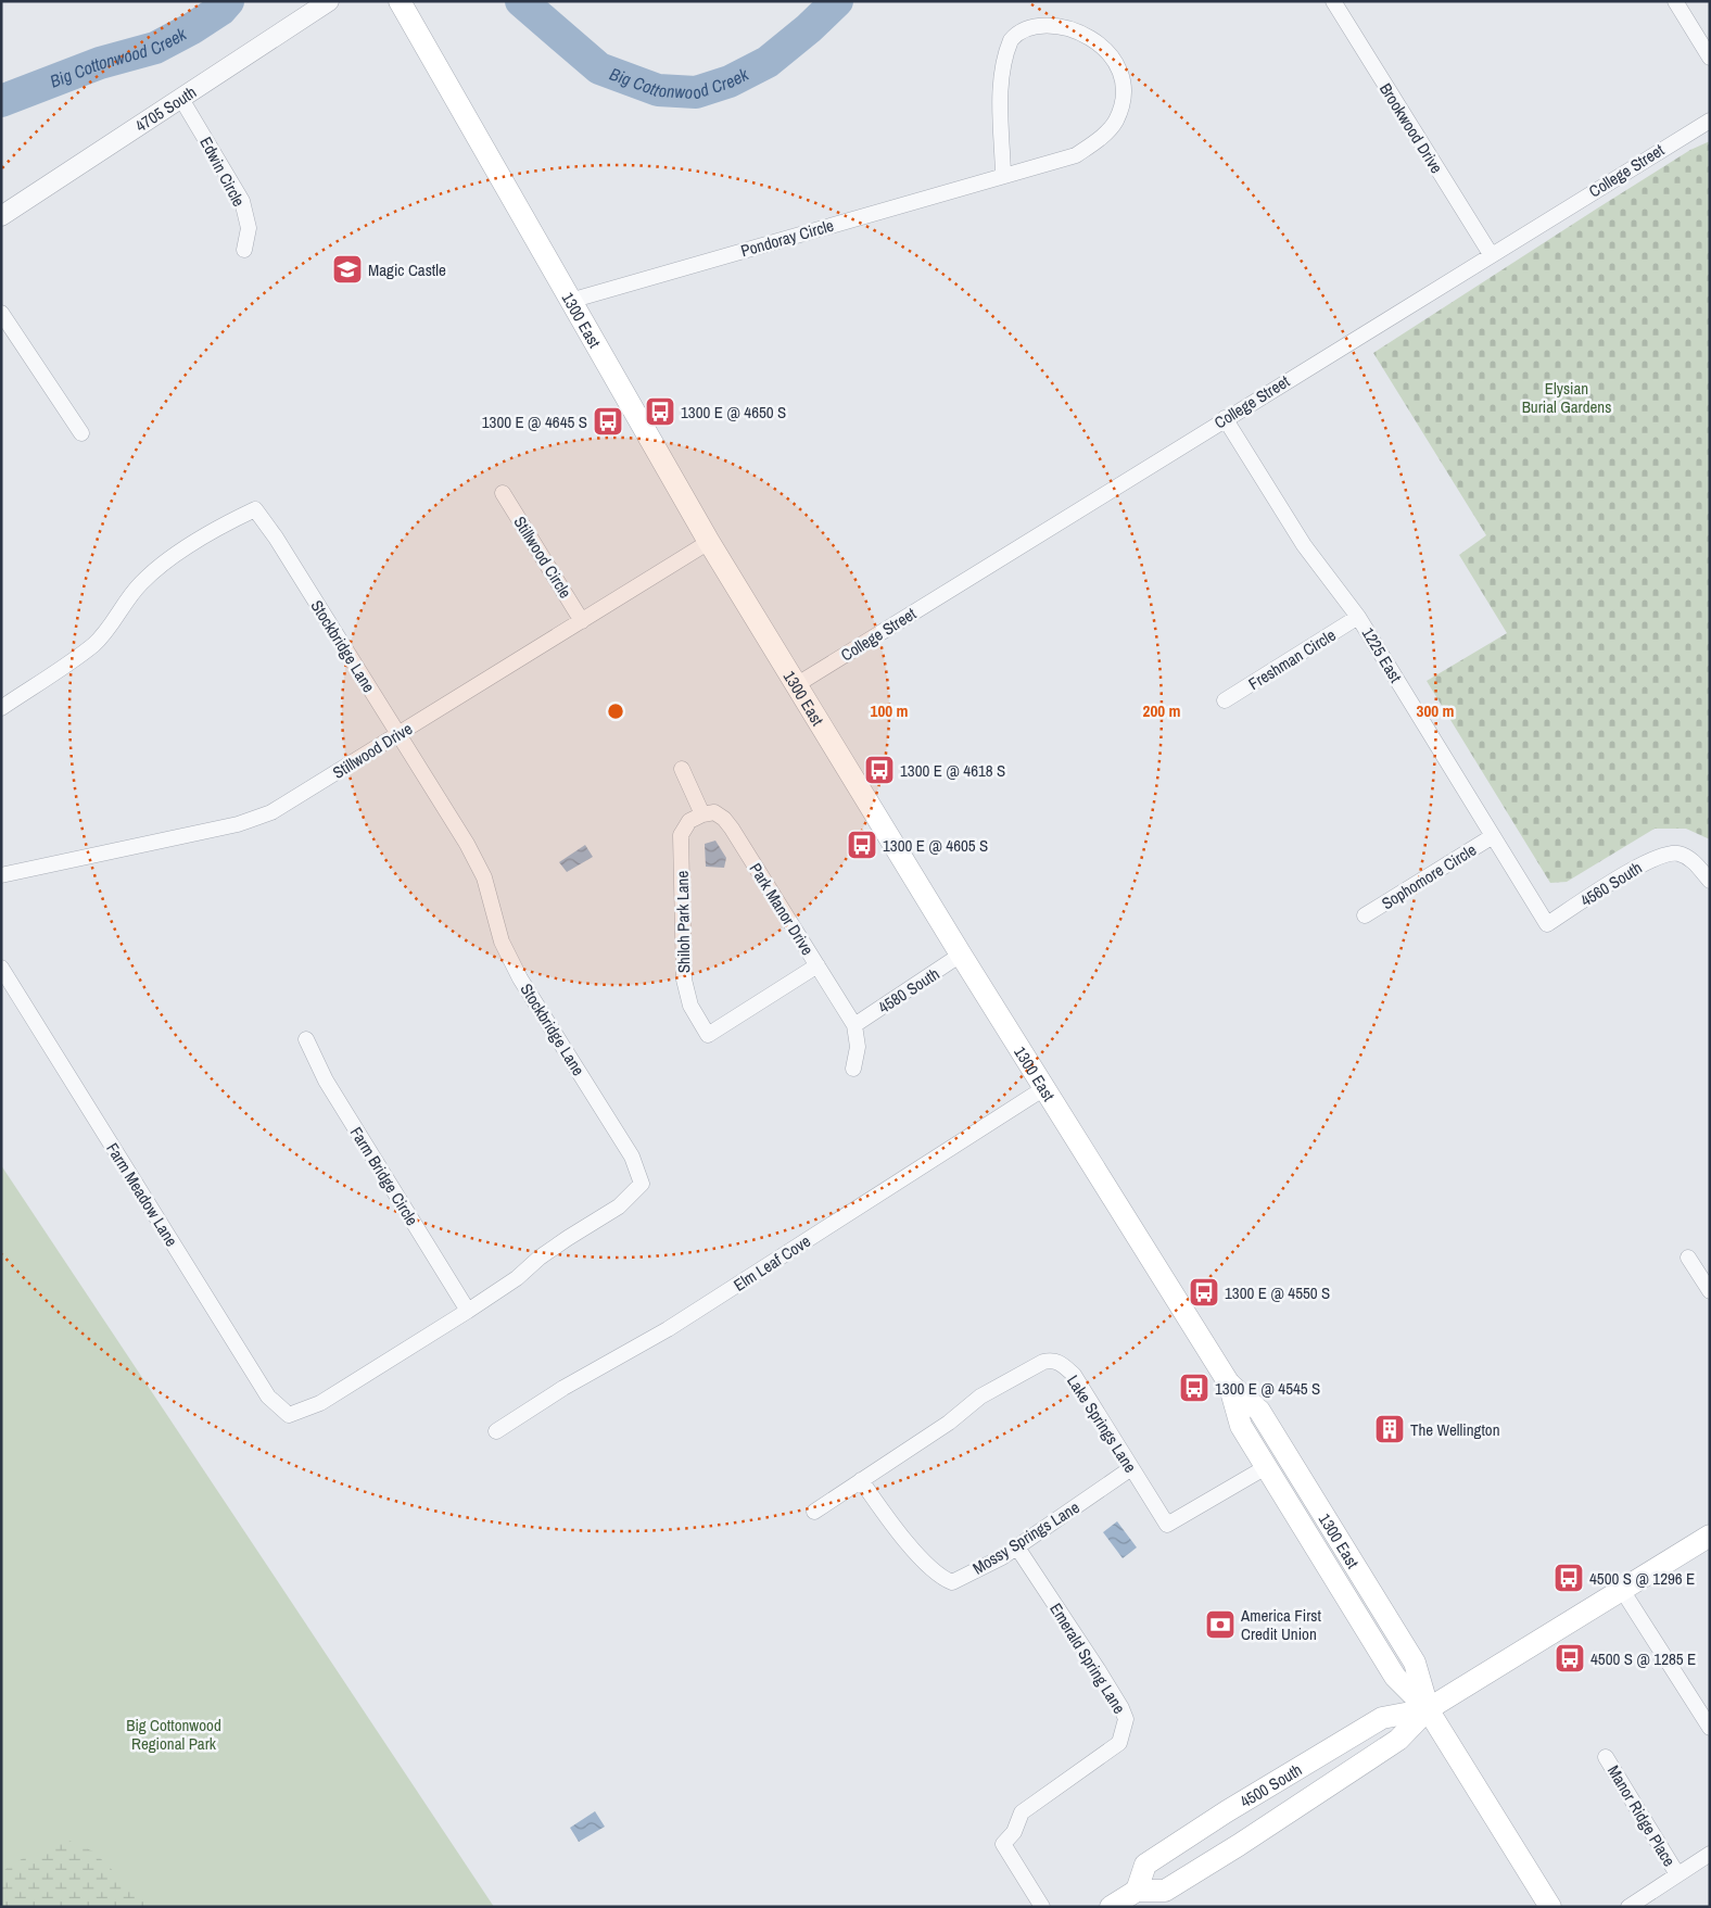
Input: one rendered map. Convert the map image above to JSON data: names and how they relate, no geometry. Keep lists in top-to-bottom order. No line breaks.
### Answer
{"streets":{"main road":["1300 East","4500 South"],"street":["4705 South","Brookwood Drive","College Street","Edwin Circle","Pondoray Circle","Stillwood Circle","Stockbridge Lane","1225 East","Freshman Circle","Stillwood Drive","Sophomore Circle","4560 South","Park Manor Drive","Shiloh Park Lane","4580 South","Farm Bridge Circle","Farm Meadow Lane","Elm Leaf Cove","Lake Springs Lane","Mossy Springs Lane","Emerald Spring Lane","Manor Ridge Place"]},"crossings":[["4705 South","Edwin Circle"],["Brookwood Drive","College Street"],["College Street","1300 East"],["College Street","1225 East"],["Pondoray Circle","1300 East"],["1300 East","Stillwood Drive"],["1300 East","4580 South"],["1300 East","Elm Leaf Cove"],["1300 East","Lake Springs Lane"],["1300 East","4500 South"],["Stillwood Circle","Stillwood Drive"],["Stockbridge Lane","Stillwood Drive"],["Stockbridge Lane","Farm Bridge Circle"],["Stockbridge Lane","Farm Meadow Lane"],["1225 East","Freshman Circle"],["1225 East","Sophomore Circle"],["1225 East","4560 South"],["Park Manor Drive","Shiloh Park Lane"],["Park Manor Drive","4580 South"],["Lake Springs Lane","Mossy Springs Lane"],["Mossy Springs Lane","Emerald Spring Lane"]],"water":["Big Cottonwood Creek"],"parks":["Elysian Burial Gardens","Big Cottonwood Regional Park"],"places":{"school or university":["Magic Castle"],"bus stop":["1300 E @ 4650 S","1300 E @ 4645 S","1300 E @ 4618 S","1300 E @ 4605 S","1300 E @ 4550 S","1300 E @ 4545 S","4500 S @ 1296 E","4500 S @ 1285 E"],"building":["The Wellington"],"bank":["America First Credit Union"]},"rings":["100 m","200 m","300 m"]}
